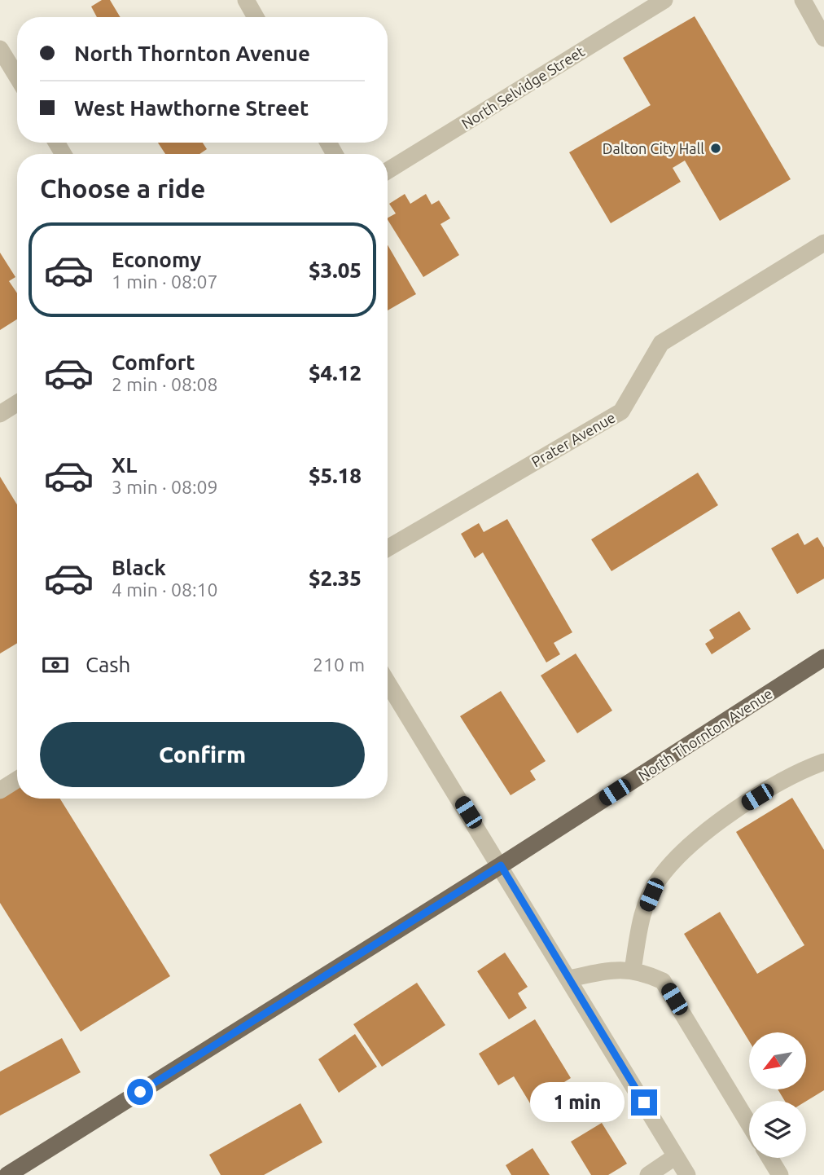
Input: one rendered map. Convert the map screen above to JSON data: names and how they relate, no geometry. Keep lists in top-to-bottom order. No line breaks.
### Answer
{"streets":{"main road":["North Thornton Avenue"],"street":["North Selvidge Street","Prater Avenue"]},"places":["Dalton City Hall"],"north":"bottom left","page":{"banner":["North Thornton Avenue","West Hawthorne Street"],"heading":"Choose a ride","list":[{"name":"Economy","note":"1 min · 08:07","value":"$3.05"},{"name":"Comfort","note":"2 min · 08:08","value":"$4.12"},{"name":"XL","note":"3 min · 08:09","value":"$5.18"},{"name":"Black","note":"4 min · 08:10","value":"$2.35"}],"pay":["Cash","210 m"],"buttons":"Confirm","bubble":"1 min"}}
